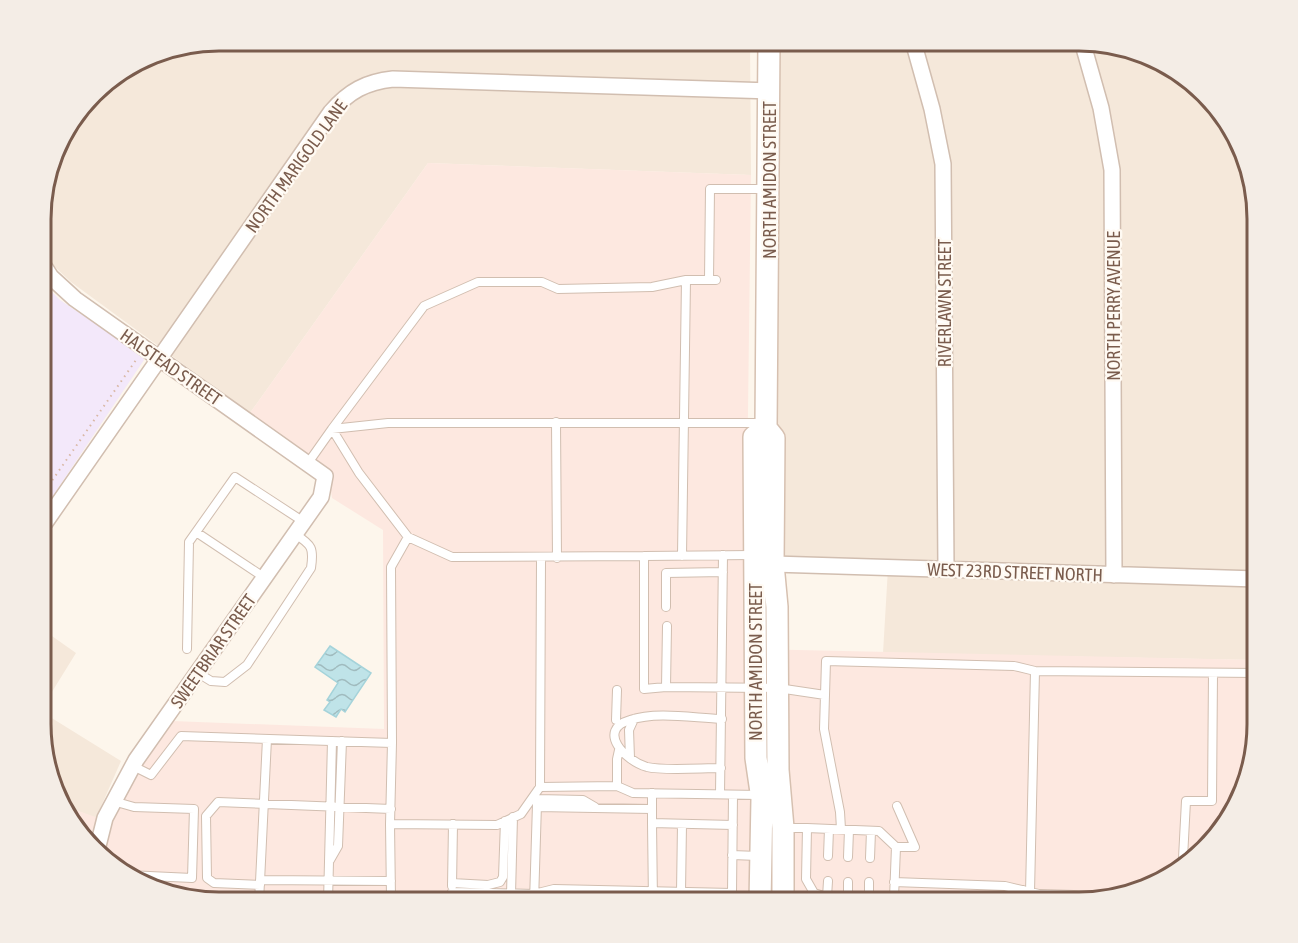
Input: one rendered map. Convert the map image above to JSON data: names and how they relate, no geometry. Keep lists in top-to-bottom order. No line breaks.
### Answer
{"streets":{"main road":["NORTH AMIDON STREET"],"street":["NORTH MARIGOLD LANE","RIVERLAWN STREET","NORTH PERRY AVENUE","HALSTEAD STREET","WEST 23RD STREET NORTH","SWEETBRIAR STREET"]},"crossings":[["NORTH MARIGOLD LANE","NORTH AMIDON STREET"],["NORTH MARIGOLD LANE","HALSTEAD STREET"],["NORTH AMIDON STREET","WEST 23RD STREET NORTH"],["RIVERLAWN STREET","WEST 23RD STREET NORTH"],["NORTH PERRY AVENUE","WEST 23RD STREET NORTH"],["HALSTEAD STREET","SWEETBRIAR STREET"]]}
